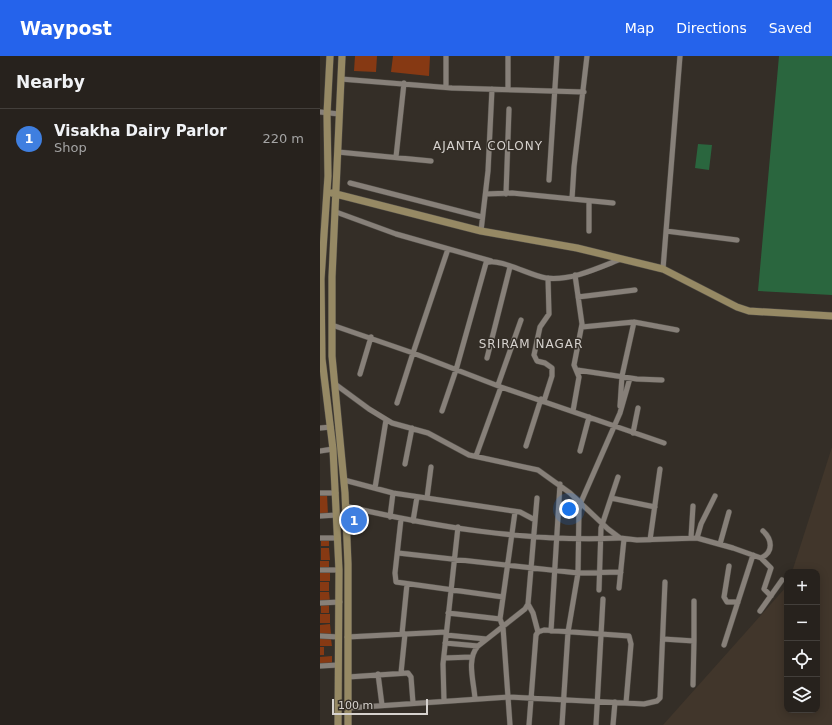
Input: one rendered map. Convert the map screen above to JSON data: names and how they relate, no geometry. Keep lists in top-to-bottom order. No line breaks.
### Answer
{"districts":["AJANTA COLONY","SRIRAM NAGAR"],"scale_bar":"100 m","page":{"header":"Waypost","nav":["Map","Directions","Saved"],"heading":"Nearby","list":[{"mark":"1","name":"Visakha Dairy Parlor","note":"Shop","value":"220 m"}],"pins":"1","map_buttons":["+","−"],"scale":"100 m"}}
